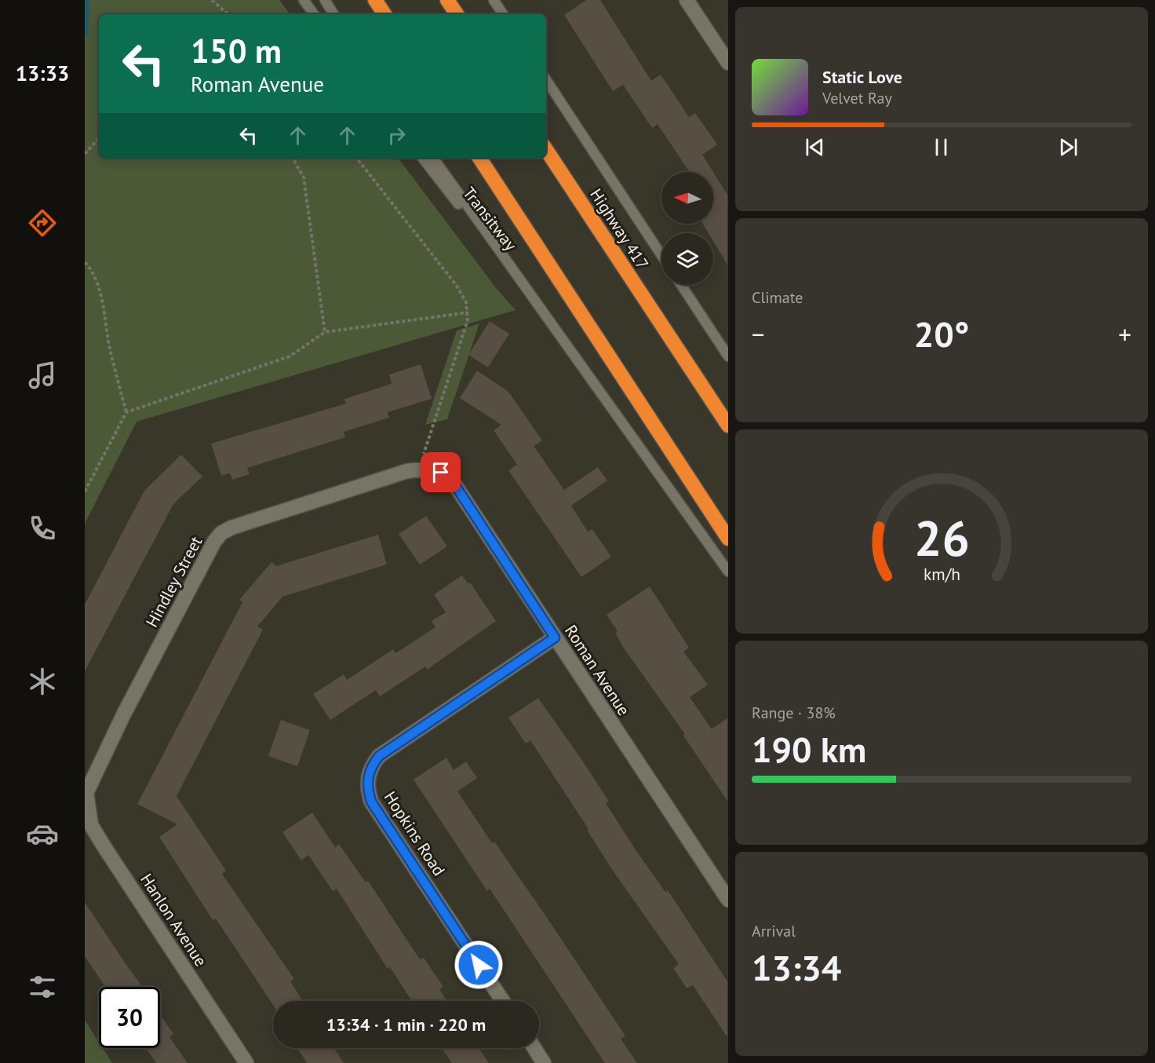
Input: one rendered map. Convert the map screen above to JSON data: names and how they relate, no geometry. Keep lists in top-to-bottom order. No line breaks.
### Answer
{"streets":{"highway":["Highway 417"],"street":["Hindley Street","Roman Avenue","Hopkins Road","Hanlon Avenue"],"lane":["Transitway"]},"crossings":[["Hindley Street","Roman Avenue"],["Hindley Street","Hanlon Avenue"],["Roman Avenue","Hopkins Road"]],"north":"left","page":{"tabs":"13:33","turn":["150 m","Roman Avenue"],"song":["Static Love","Velvet Ray"],"tile":["Climate",["Range · 38%","190 km"],["Arrival","13:34"]],"heat":["−","20°","+"],"limit":"30","trip":"13:34 · 1 min · 220 m","gauge":["26","km/h"]}}
